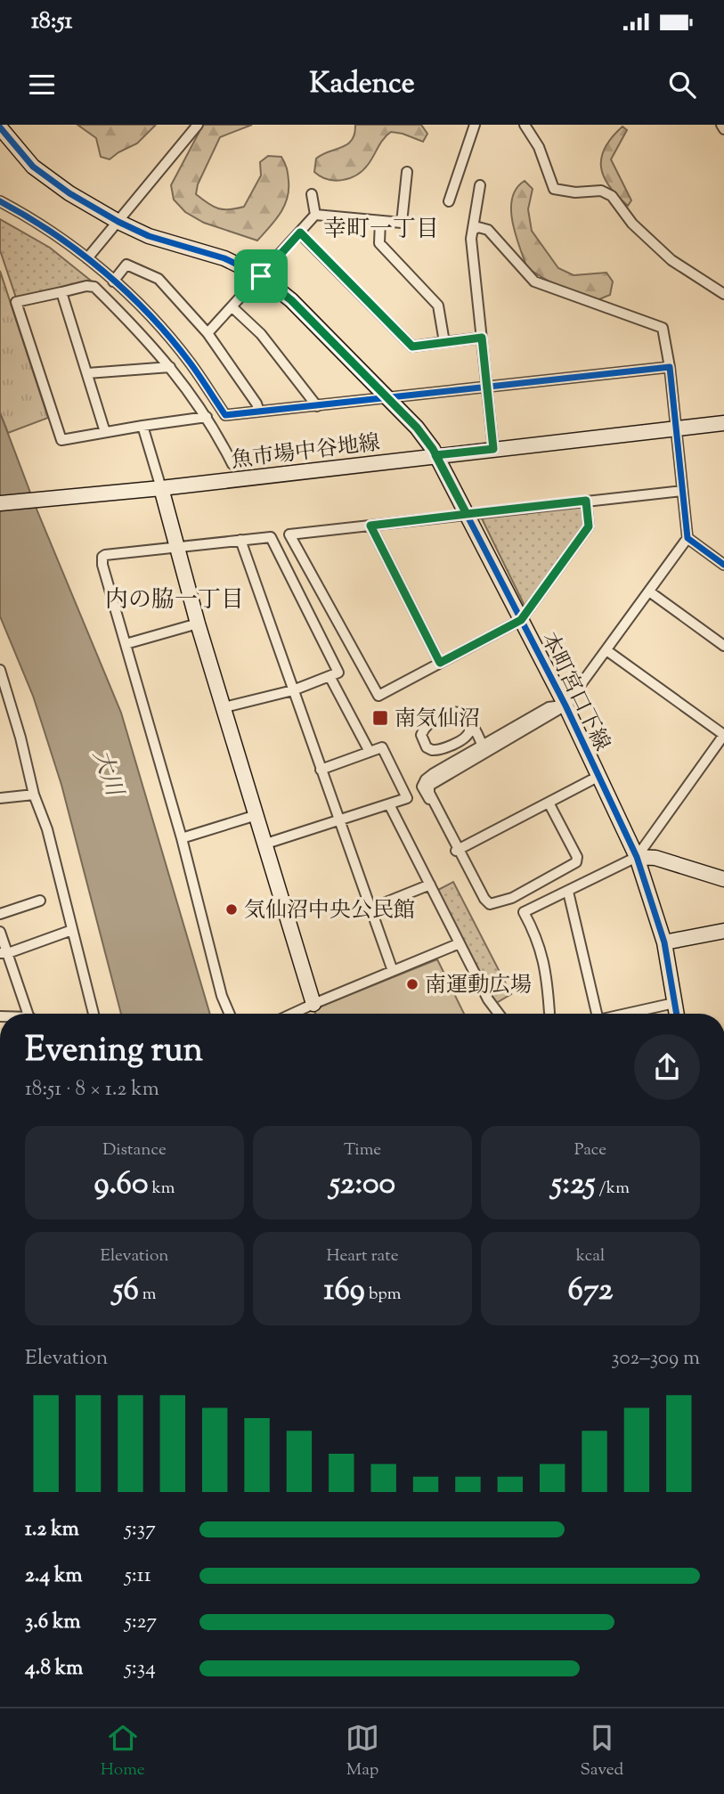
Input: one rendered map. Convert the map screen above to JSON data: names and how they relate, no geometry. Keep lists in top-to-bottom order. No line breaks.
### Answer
{"streets":{"street":["魚市場中谷地線","本町宮口下線"]},"crossings":[["魚市場中谷地線","本町宮口下線"]],"districts":["幸町一丁目","内の脇一丁目"],"water":["大川"],"places":{"transit":["南気仙沼"],"other":["気仙沼中央公民館","南運動広場"]},"page":{"status":"18:51","header":"Kadence","heading":["Evening run","18:51 · 8 × 1.2 km"],"stats":[["Distance","9.60 km"],["Time","52:00"],["Pace","5:25 /km"],["Elevation","56 m"],["Heart rate","169 bpm"],["kcal","672"]],"chart":["Elevation","302–309 m"],"list":[{"name":"1.2 km","note":"5:37"},{"name":"2.4 km","note":"5:11"},{"name":"3.6 km","note":"5:27"},{"name":"4.8 km","note":"5:34"}],"tabs":["Home","Map","Saved"]}}
